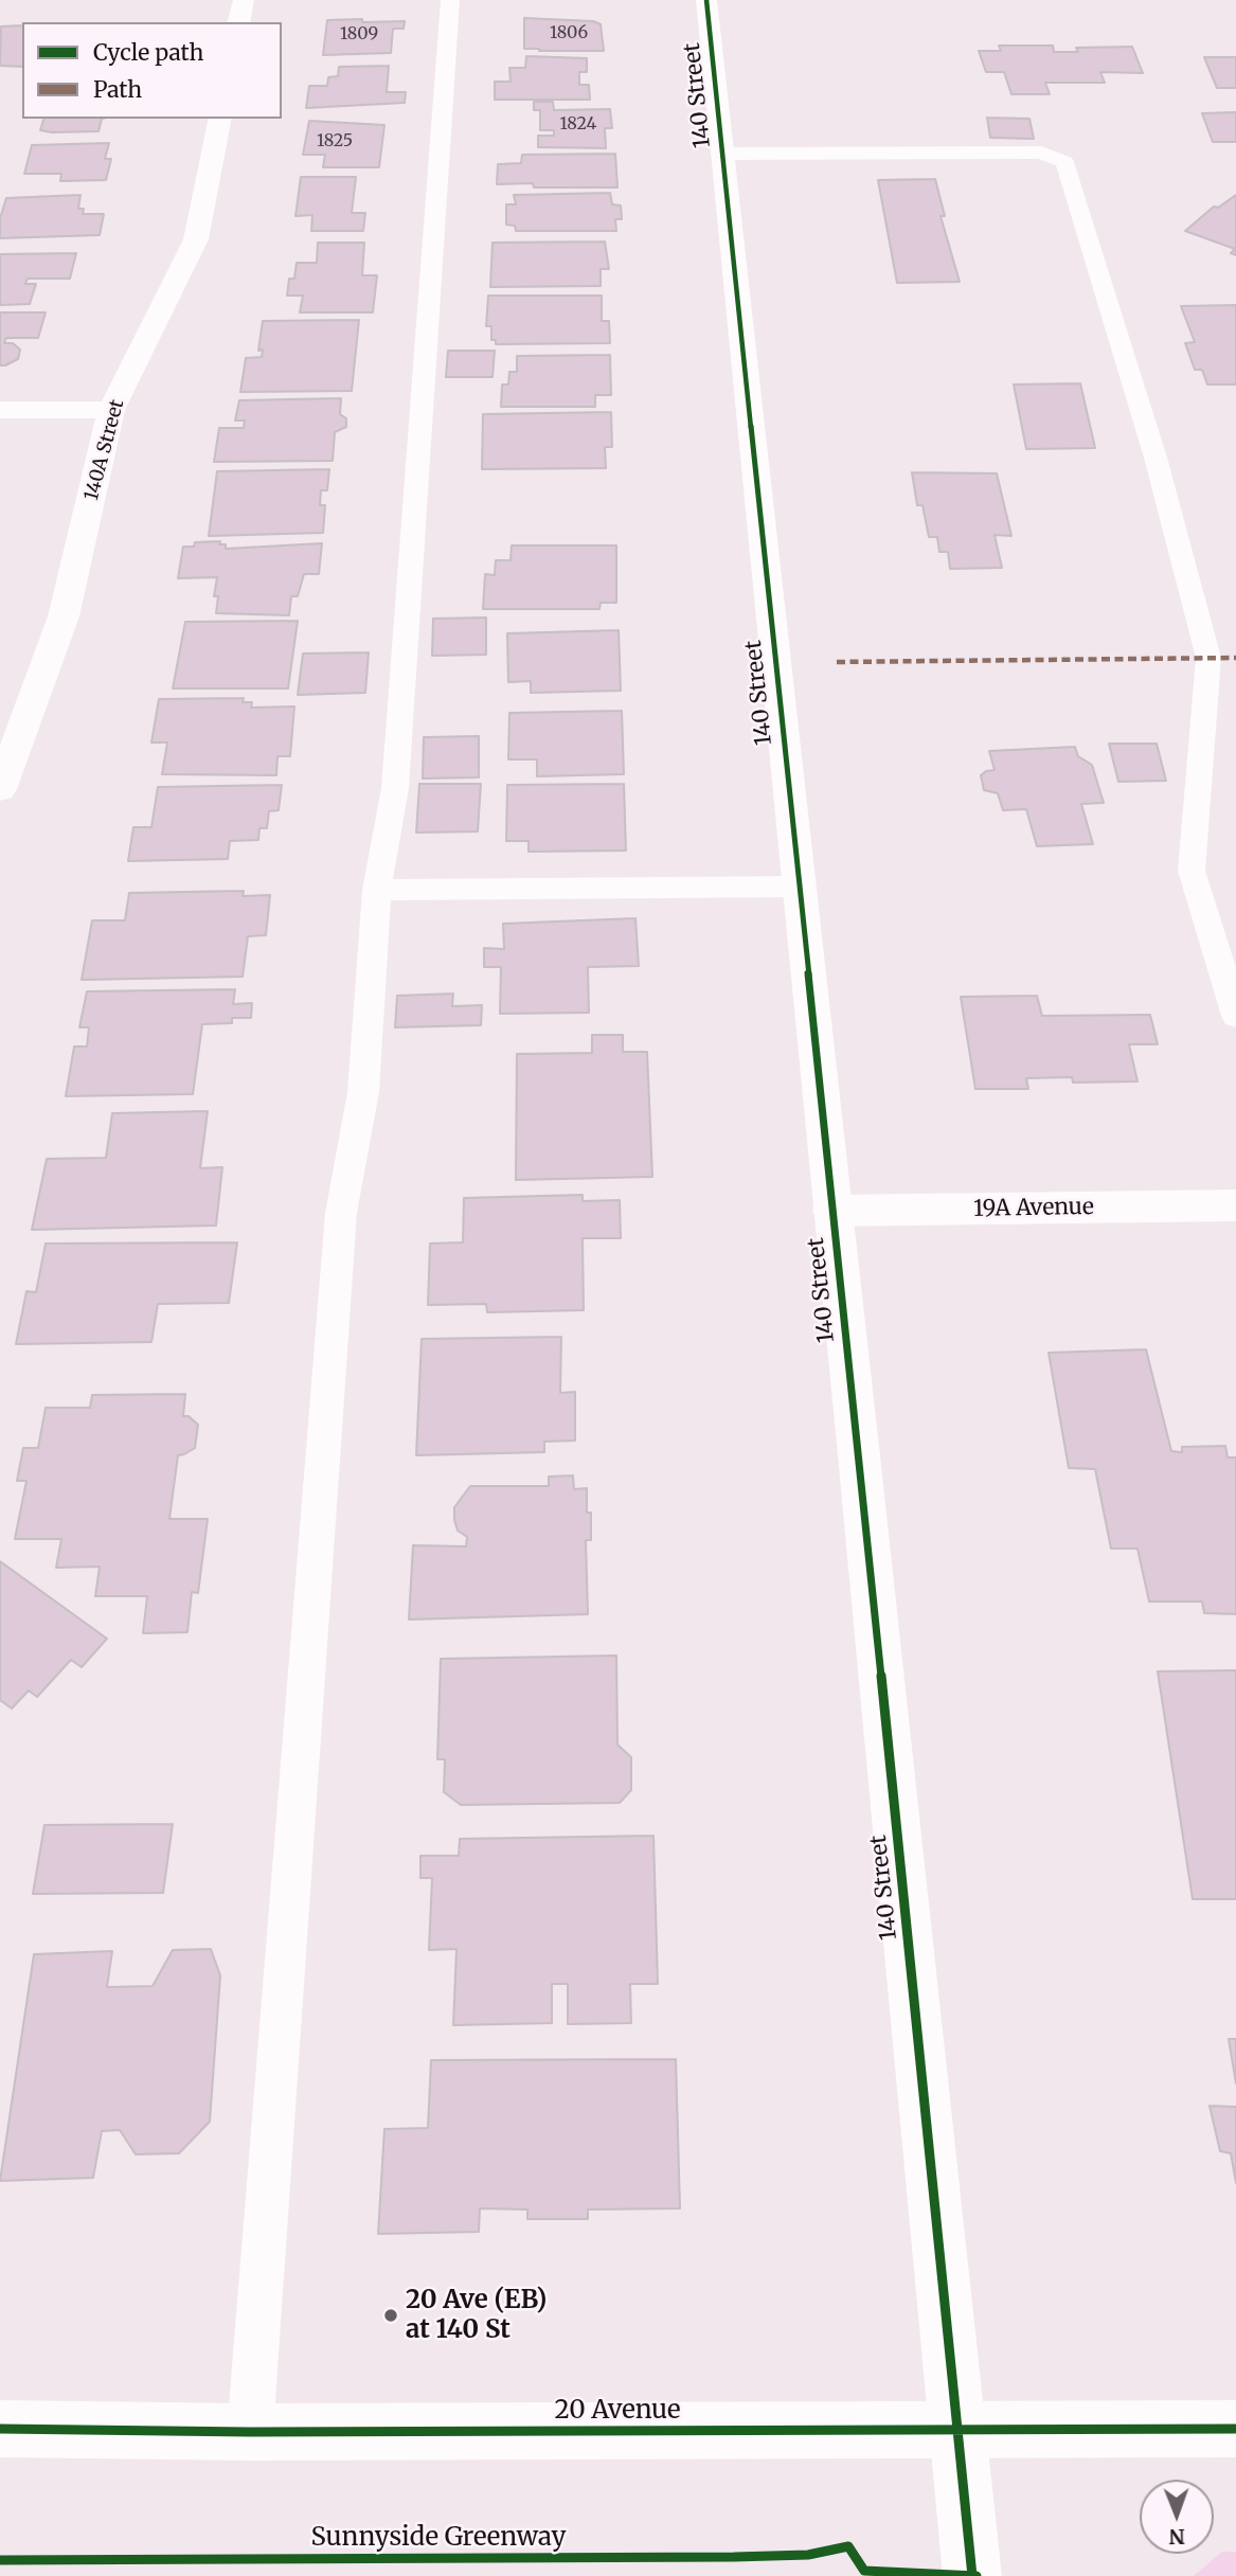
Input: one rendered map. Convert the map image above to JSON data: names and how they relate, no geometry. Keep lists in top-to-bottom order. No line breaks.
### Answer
{"streets":{"main road":["140 Street","140A Street","19A Avenue","20 Avenue"],"cycle path":["Sunnyside Greenway"]},"crossings":[["140 Street","19A Avenue"],["140 Street","20 Avenue"]],"places":["20 Ave (EB) at 140 St"],"house_numbers":["1806","1809","1824","1825"],"legend":["Cycle path","Path"],"north":"bottom"}
